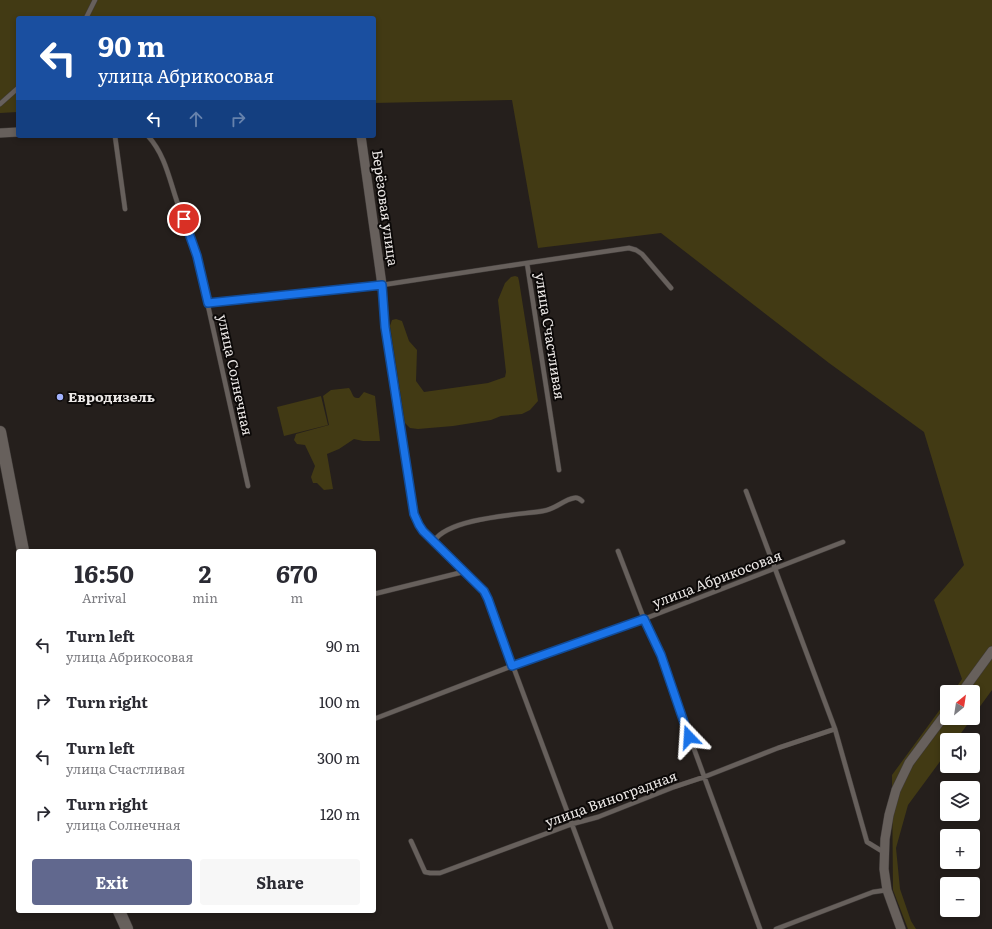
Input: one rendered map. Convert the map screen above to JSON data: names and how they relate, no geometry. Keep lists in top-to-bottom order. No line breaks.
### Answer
{"streets":{"street":["Берёзовая улица"],"lane":["улица Счастливая","улица Солнечная","улица Абрикосовая","улица Виноградная"]},"crossings":[["Берёзовая улица","улица Счастливая"],["улица Счастливая","улица Солнечная"]],"places":["Евродизель"],"north":"top right","page":{"turn":["90 m","улица Абрикосовая"],"eta":["16:50","Arrival","2","min","670","m"],"list":[{"name":"Turn left","note":"улица Абрикосовая","value":"90 m"},{"name":"Turn right","value":"100 m"},{"name":"Turn left","note":"улица Счастливая","value":"300 m"},{"name":"Turn right","note":"улица Солнечная","value":"120 m"}],"map_buttons":["+","−"],"buttons":["Exit","Share"]}}
